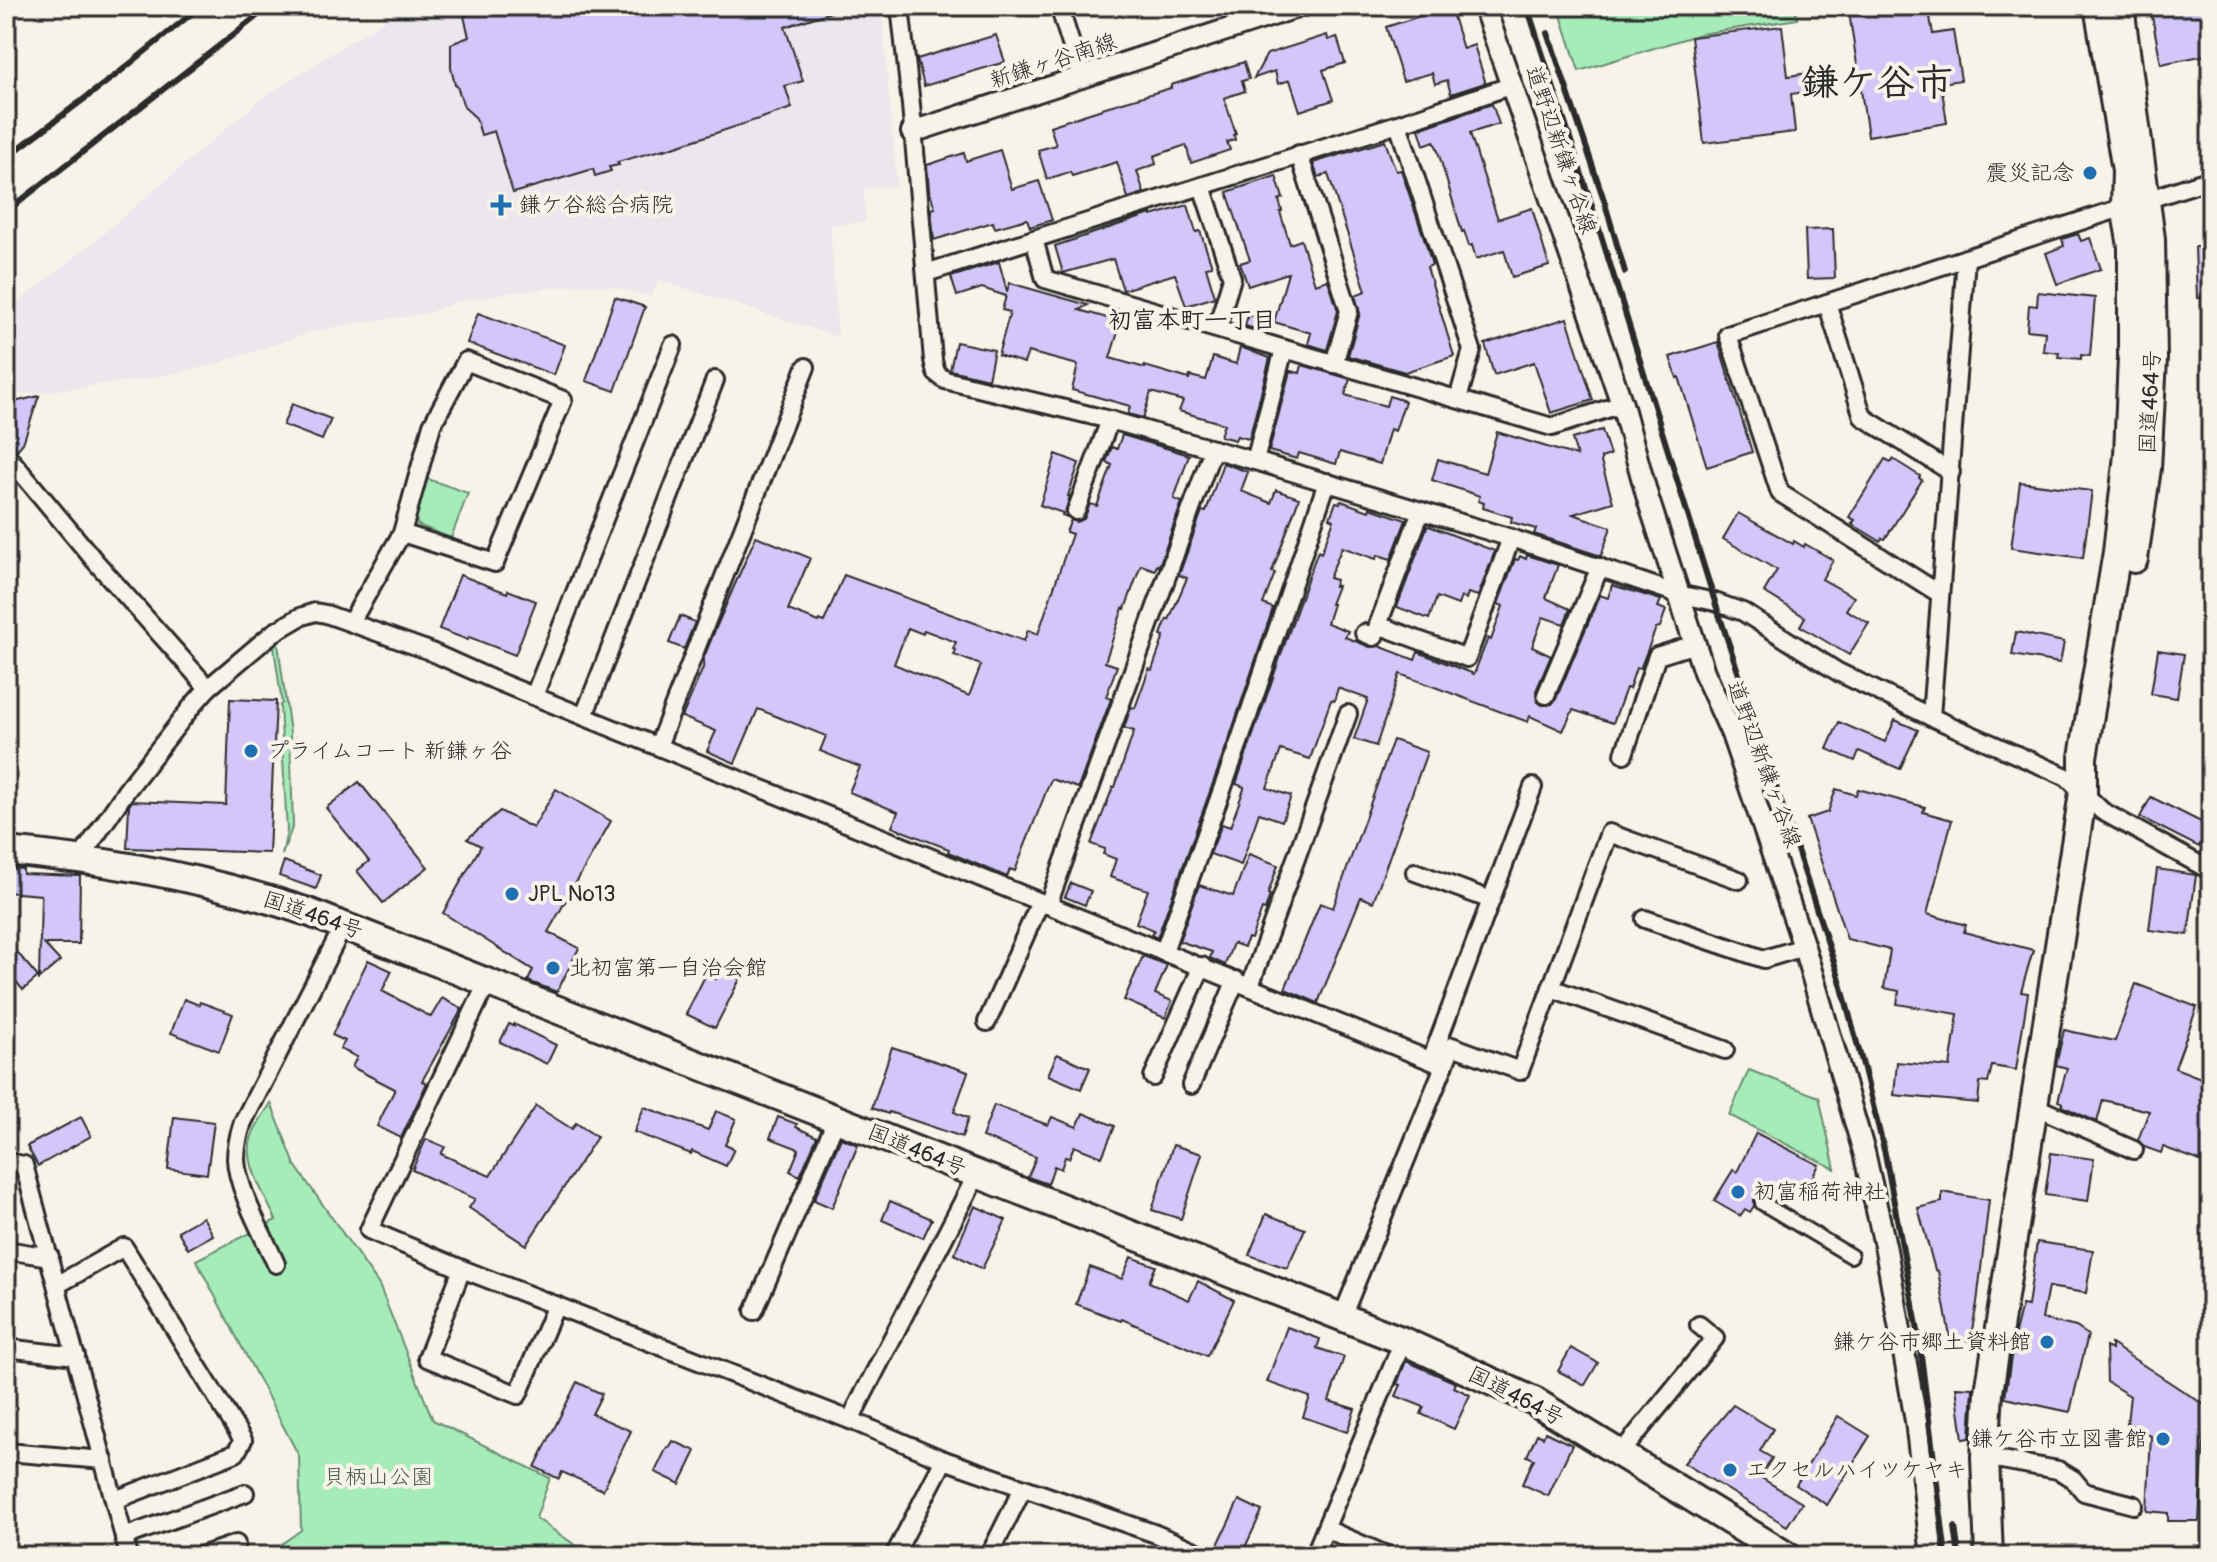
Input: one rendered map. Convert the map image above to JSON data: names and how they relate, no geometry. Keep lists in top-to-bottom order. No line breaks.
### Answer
{"streets":{"highway":["国道464号"],"street":["新鎌ヶ谷南線","道野辺新鎌ヶ谷線"]},"districts":["鎌ケ谷市","初富本町一丁目"],"parks":["貝柄山公園"],"places":{"other":["震災記念","プライムコート 新鎌ヶ谷","JPL No13","北初富第一自治会館","初富稲荷神社","鎌ケ谷市郷土資料館","鎌ケ谷市立図書館","エクセルハイツケヤキ"],"health":["鎌ケ谷総合病院"]}}
